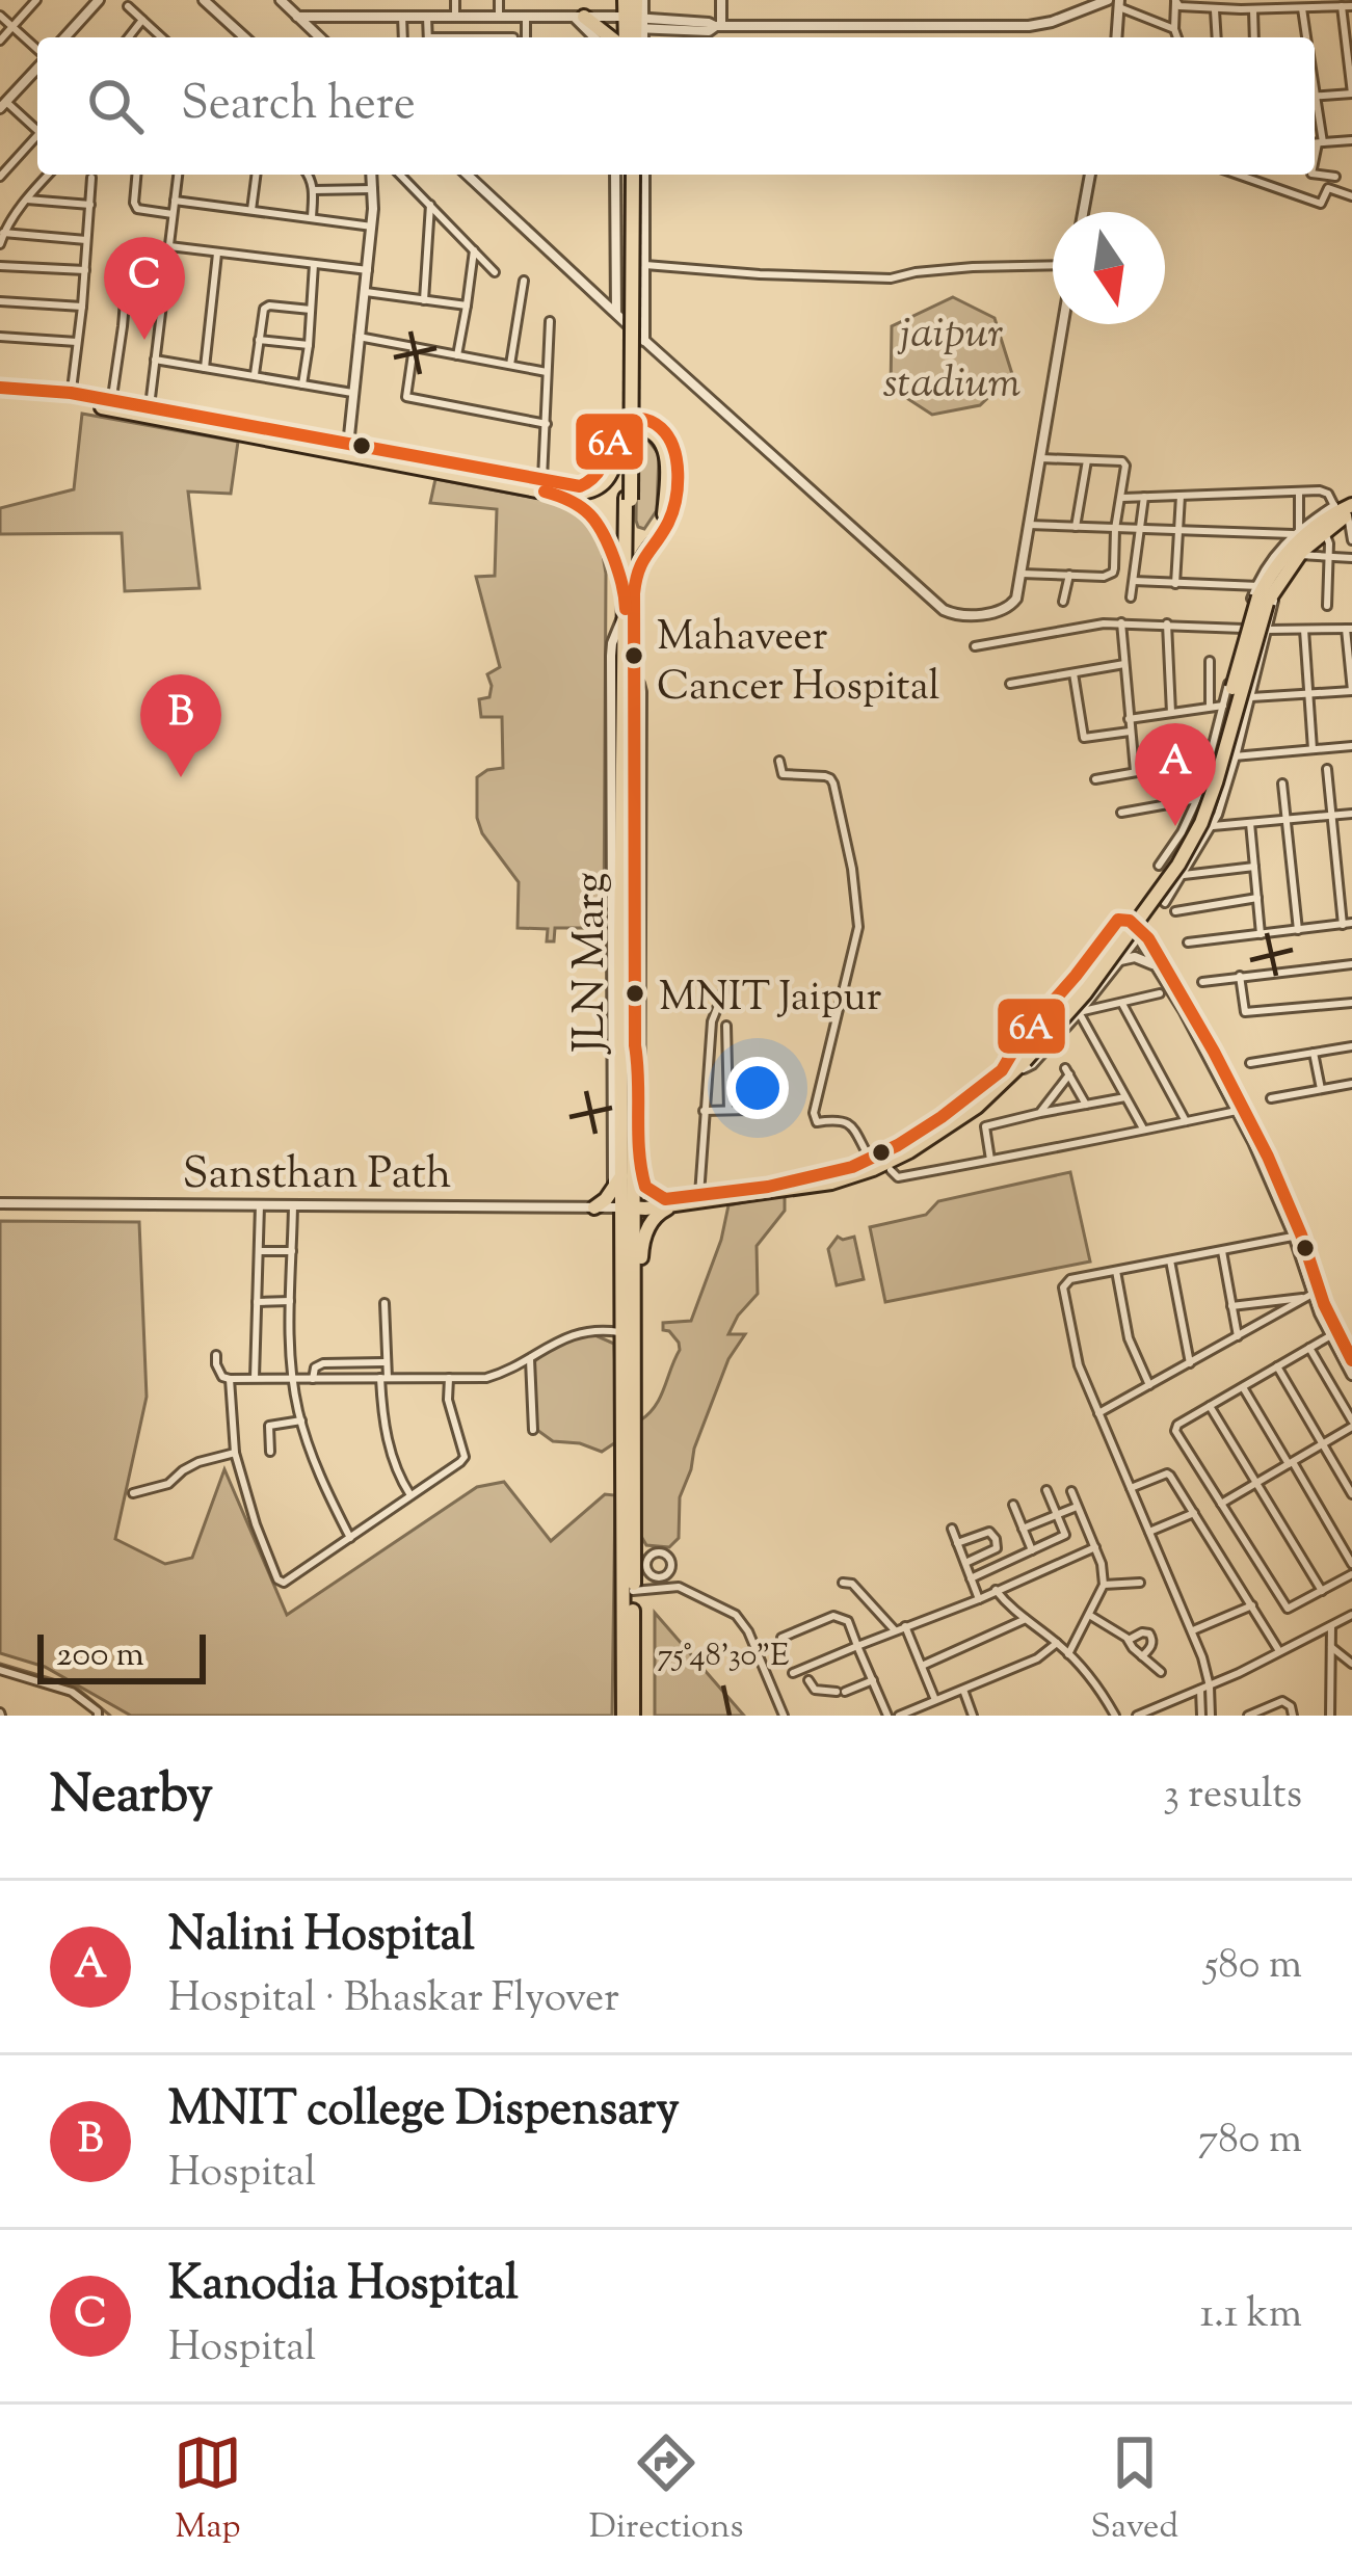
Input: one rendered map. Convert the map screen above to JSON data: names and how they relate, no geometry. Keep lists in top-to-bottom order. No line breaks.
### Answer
{"streets":{"main road":["JLN Marg"],"street":["Sansthan Path"]},"crossings":[["JLN Marg","Sansthan Path"]],"parks":["jaipur stadium"],"places":["Mahaveer Cancer Hospital","MNIT Jaipur"],"lines":["transit line 6A"],"scale_bar":"200 m","north":"bottom","page":{"search":"Search here","pins":["C","B","A"],"scale":"200 m","heading":["Nearby","3 results"],"list":[{"mark":"A","name":"Nalini Hospital","note":"Hospital · Bhaskar Flyover","value":"580 m"},{"mark":"B","name":"MNIT college Dispensary","note":"Hospital","value":"780 m"},{"mark":"C","name":"Kanodia Hospital","note":"Hospital","value":"1.1 km"}],"nav":["Map","Directions","Saved"]},"coordinates":["75°48'30\"E"]}
